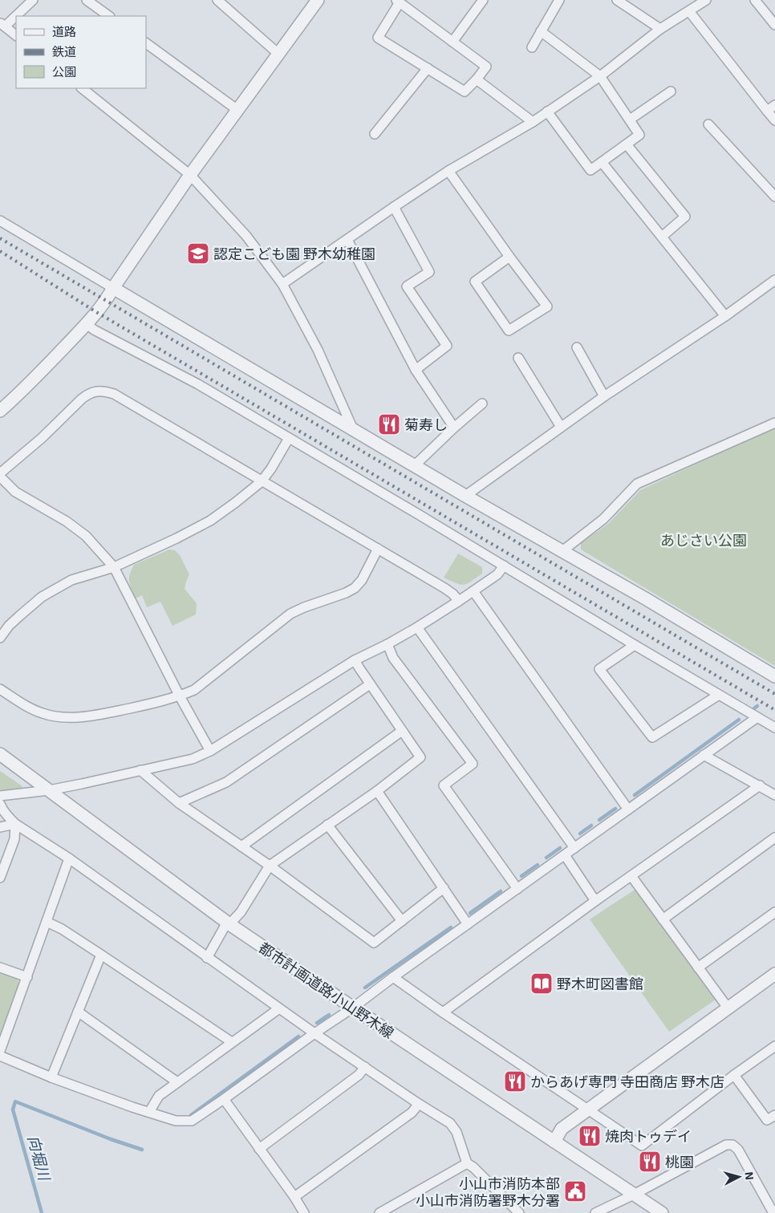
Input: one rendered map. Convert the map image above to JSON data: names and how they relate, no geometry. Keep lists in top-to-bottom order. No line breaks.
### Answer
{"streets":{"street":["都市計画道路小山野木線"]},"water":["向堀川"],"parks":["あじさい公園"],"places":{"school or university":["認定こども園 野木幼稚園"],"restaurant":["菊寿し","からあげ専門 寺田商店 野木店","焼肉トゥデイ","桃園"],"library":["野木町図書館"],"public building":["小山市消防本部 小山市消防署野木分署"]},"legend":["道路","鉄道","公園"],"north":"right"}
